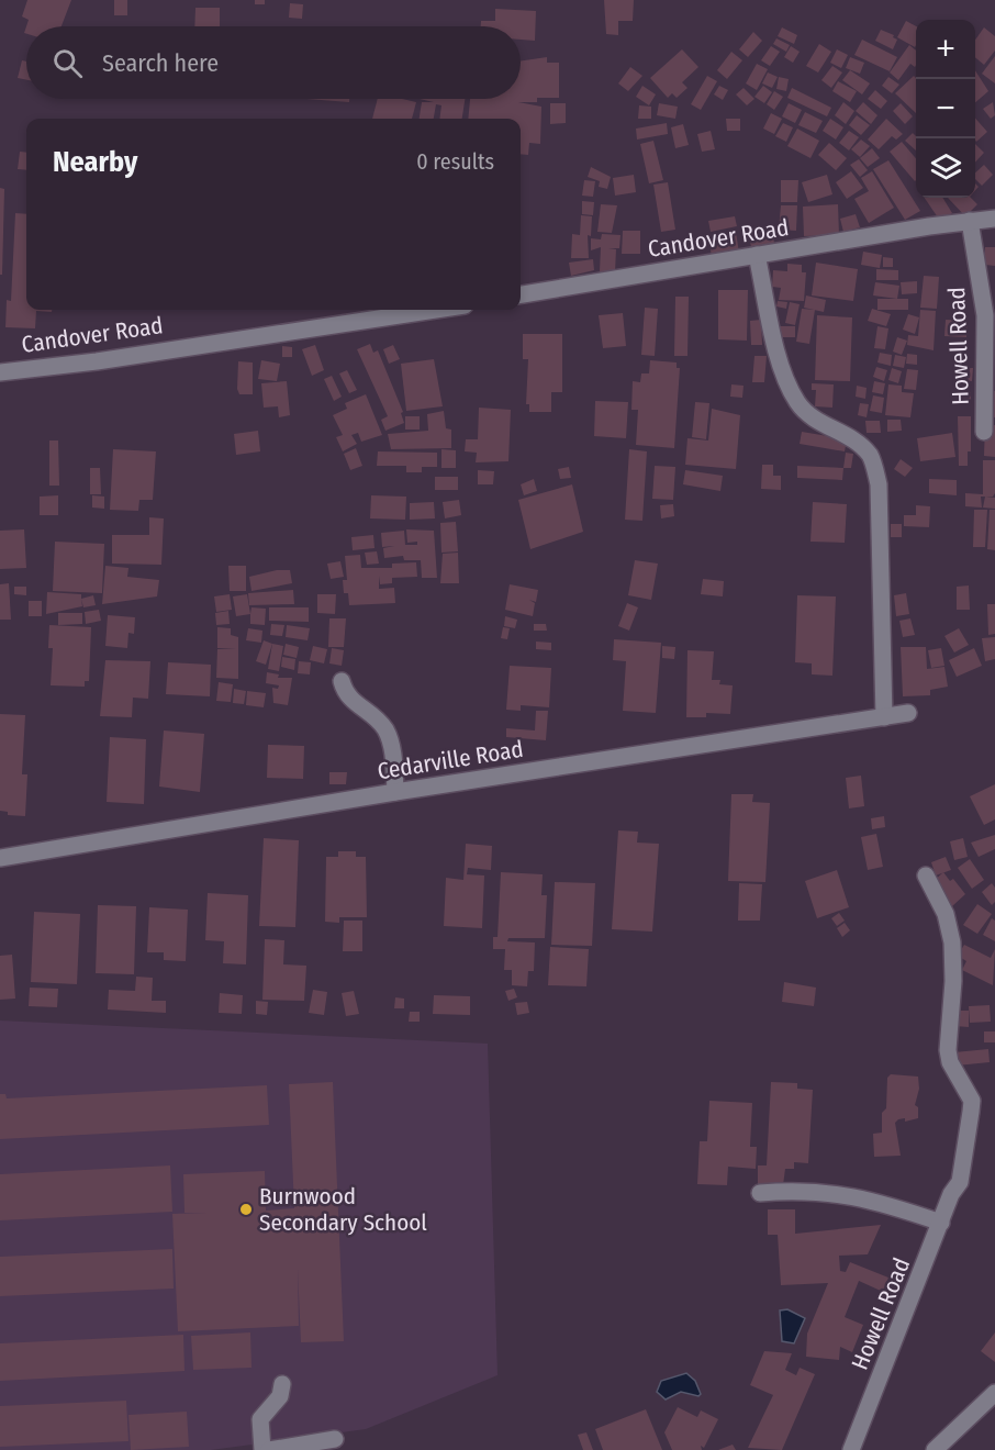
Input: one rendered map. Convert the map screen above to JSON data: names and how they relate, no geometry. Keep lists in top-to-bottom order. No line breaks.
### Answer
{"streets":{"street":["Candover Road","Howell Road","Cedarville Road"]},"crossings":[["Candover Road","Howell Road"]],"places":["Burnwood Secondary School"],"page":{"map_buttons":["+","−"],"search":"Search here","heading":["Nearby","0 results"]}}
